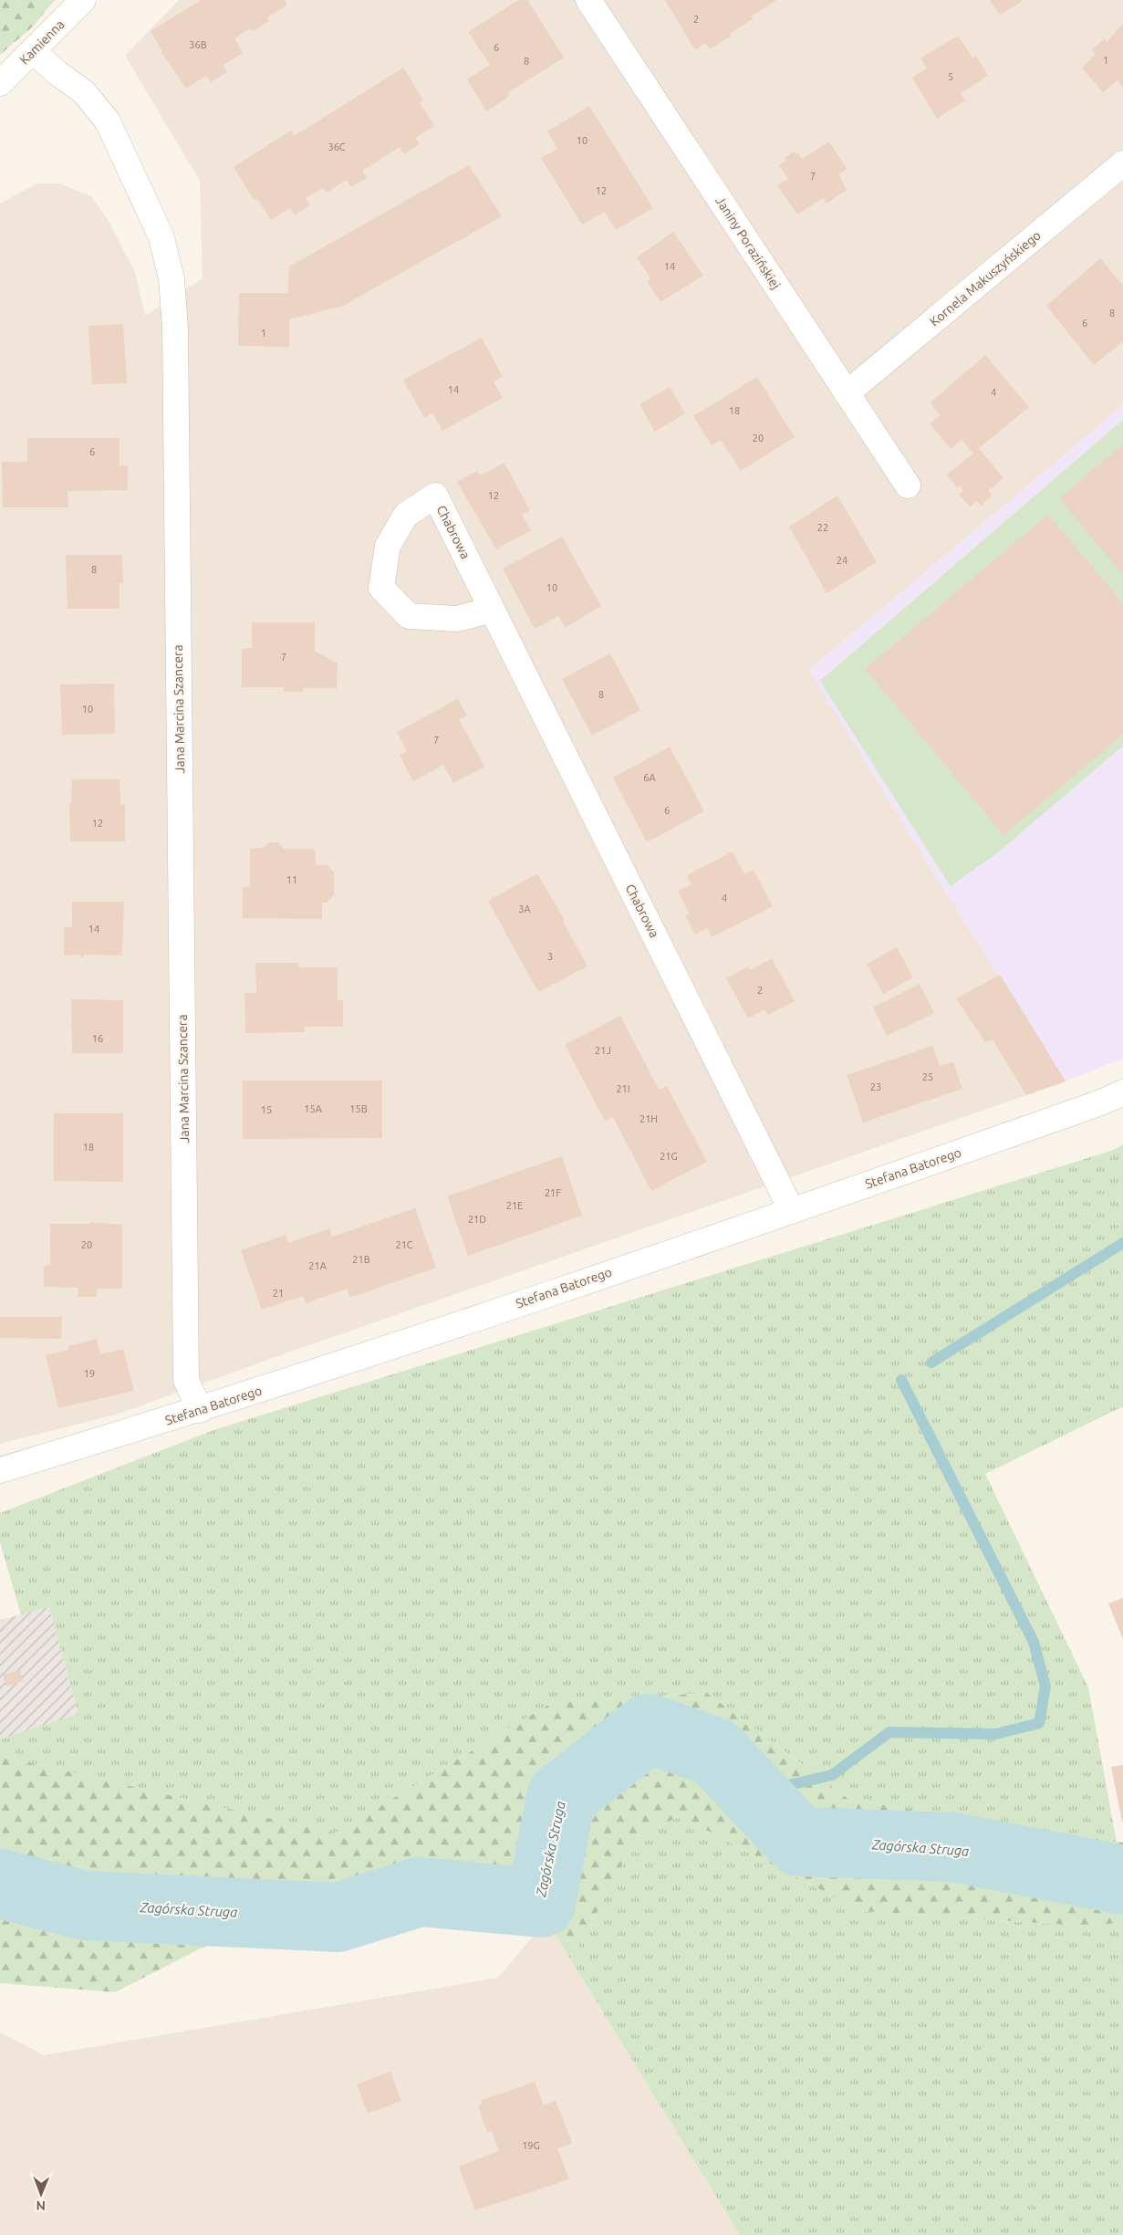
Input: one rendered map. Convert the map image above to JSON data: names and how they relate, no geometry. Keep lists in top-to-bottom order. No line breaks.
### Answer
{"streets":{"street":["Kamienna","Janiny Porazińskiej","Kornela Makuszyńskiego","Chabrowa","Jana Marcina Szancera","Stefana Batorego"]},"crossings":[["Kamienna","Jana Marcina Szancera"],["Janiny Porazińskiej","Kornela Makuszyńskiego"],["Chabrowa","Stefana Batorego"],["Jana Marcina Szancera","Stefana Batorego"]],"water":["Zagórska Struga"],"house_numbers":["2","36B","6","1","8","5","10","36C","7","12","14","8","6","1","14","4","18","20","6","12","22","24","8","10","7","8","10","7","6A","6","12","11","4","3A","14","3","2","16","21J","25","23","21I","15A","15B","15","21H","18","21G","21F","21E","21D","20","21C","21B","21A","21","19","19G"],"north":"bottom"}
